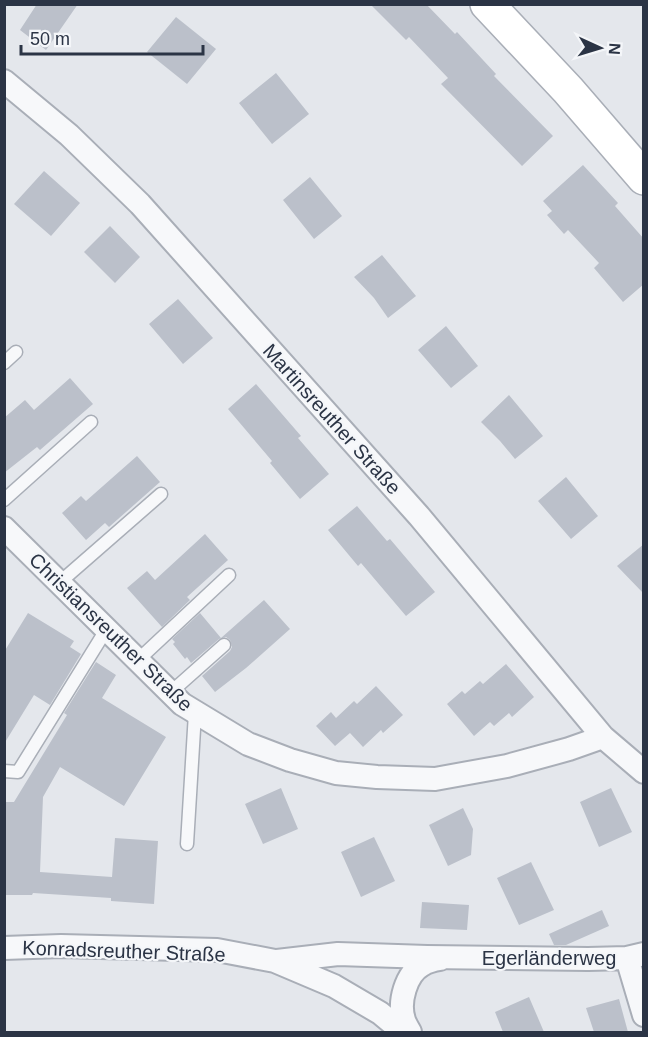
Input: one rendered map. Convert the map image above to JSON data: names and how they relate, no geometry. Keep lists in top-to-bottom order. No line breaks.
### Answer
{"streets":{"street":["Martinsreuther Straße","Christiansreuther Straße","Konradsreuther Straße","Egerländerweg"]},"crossings":[["Martinsreuther Straße","Christiansreuther Straße"],["Konradsreuther Straße","Egerländerweg"]],"scale_bar":"50 m","north":"right"}
